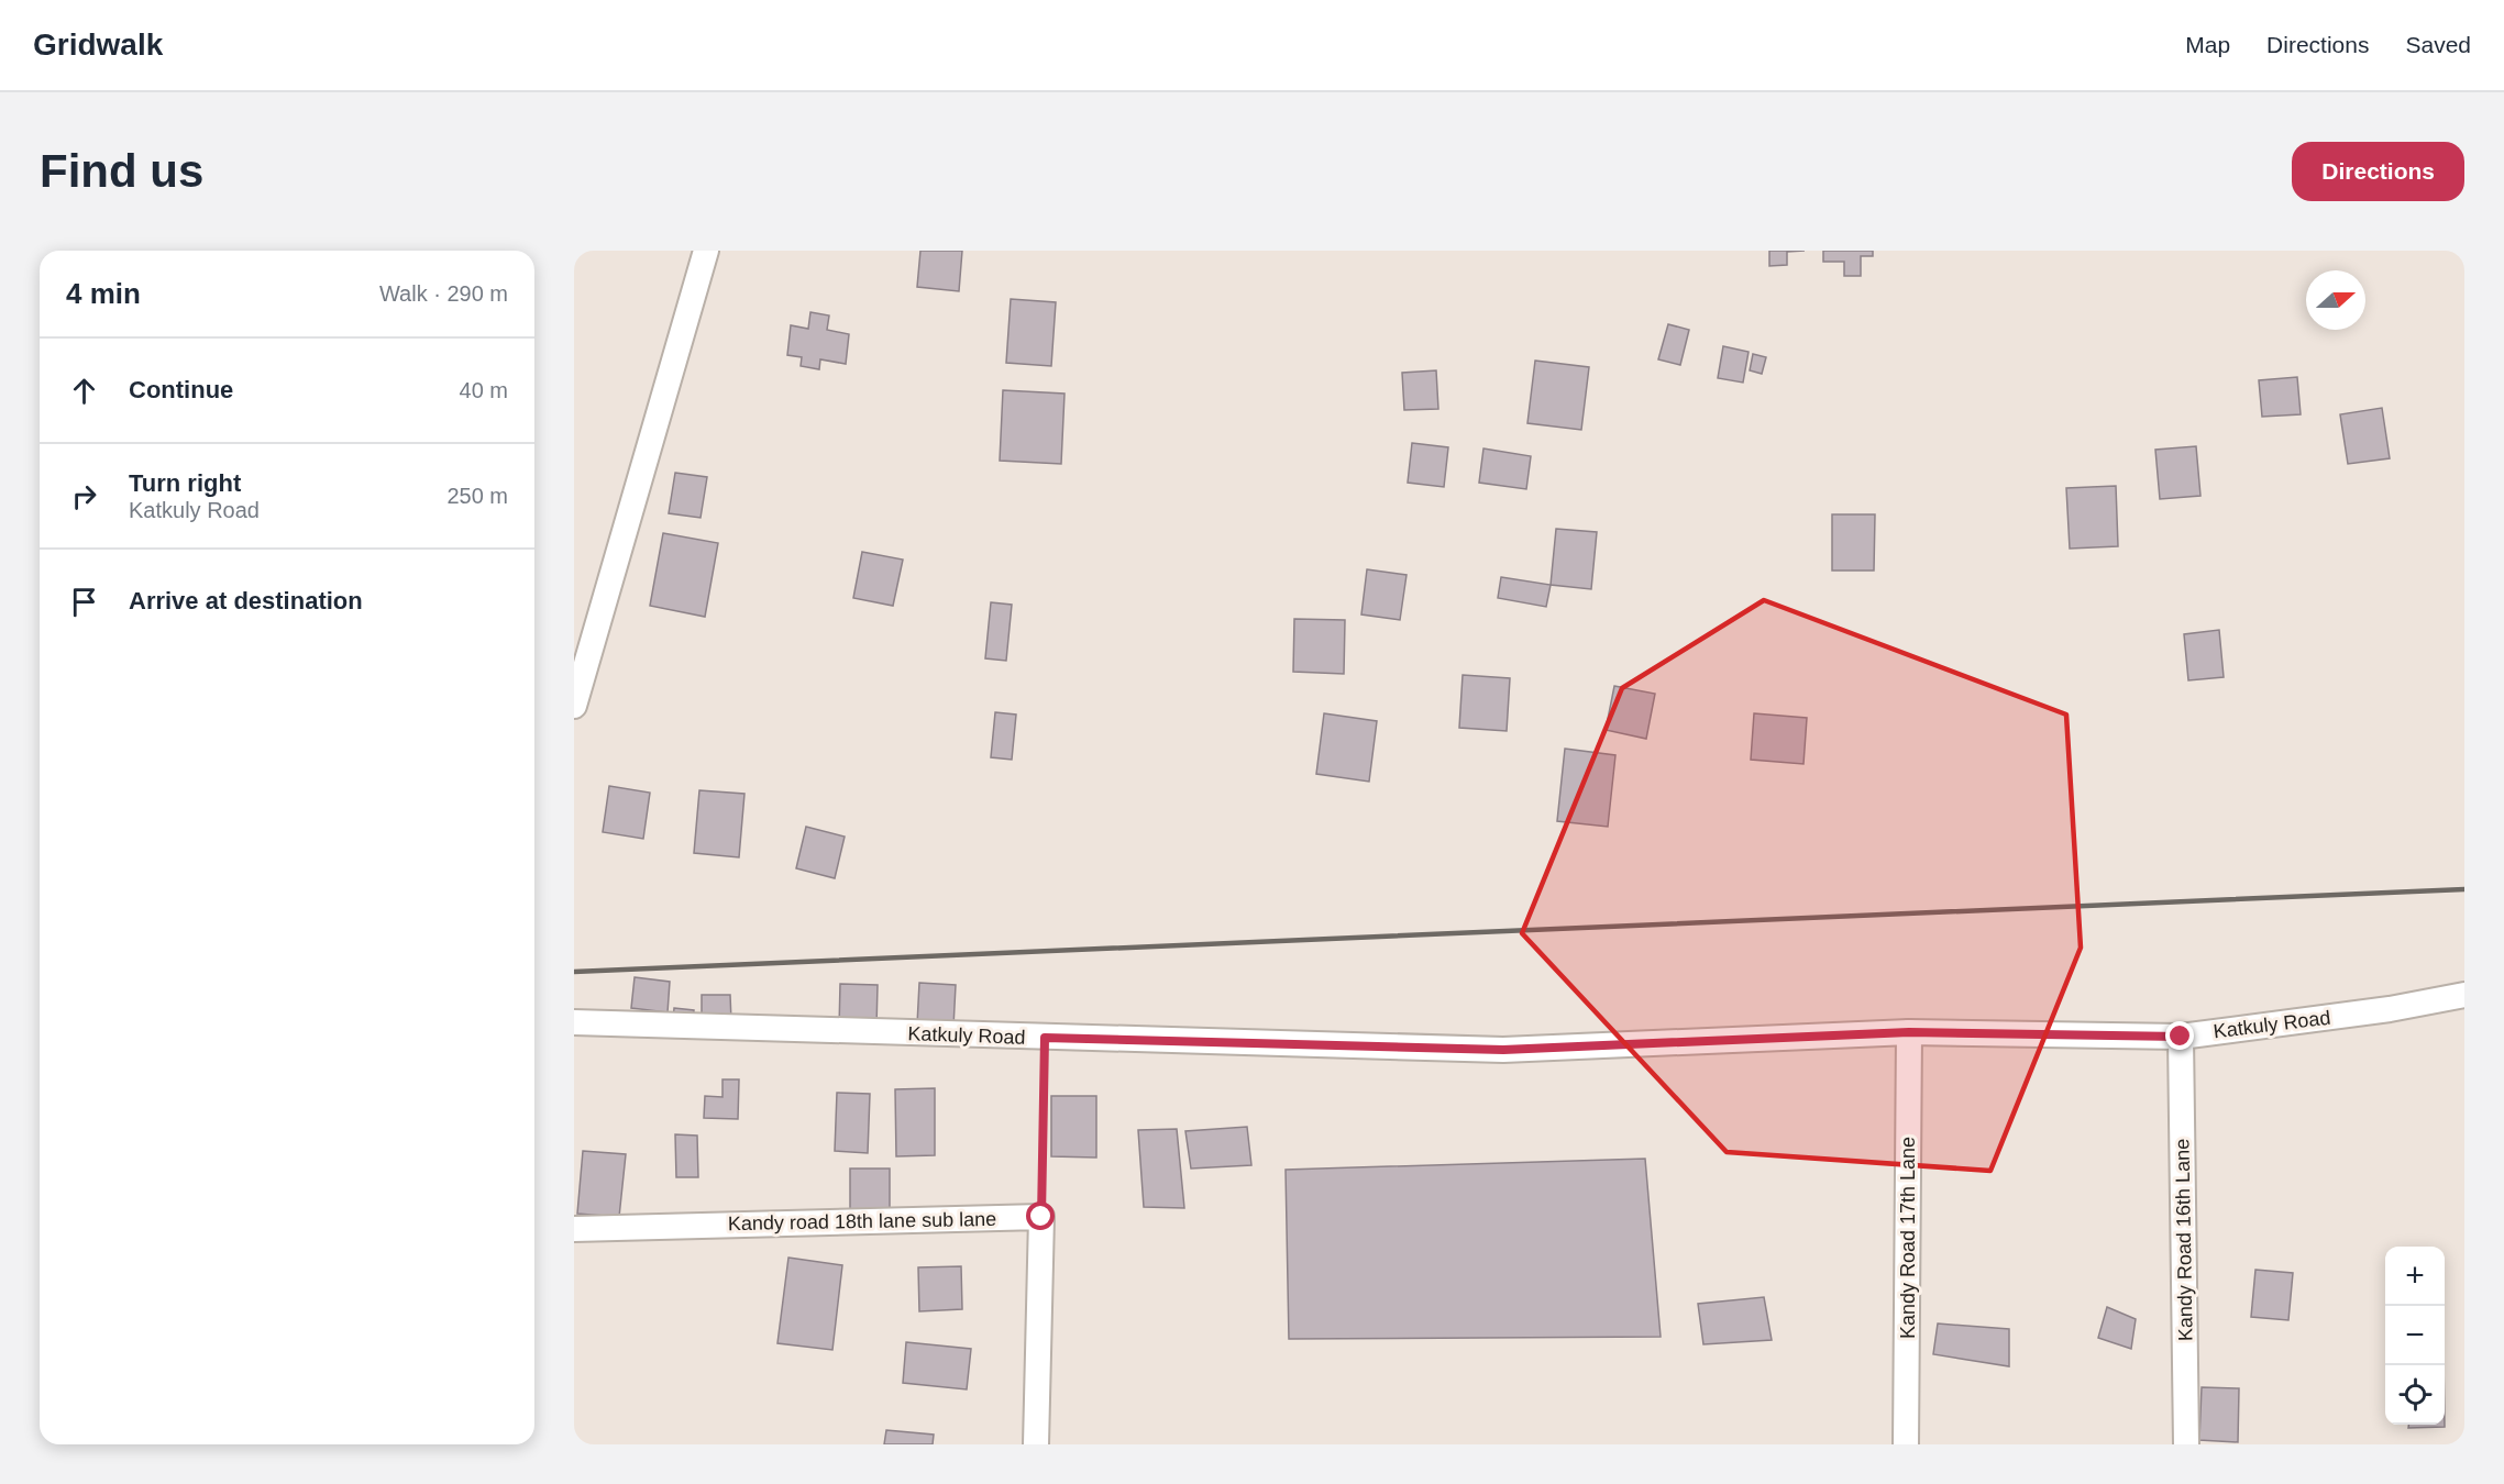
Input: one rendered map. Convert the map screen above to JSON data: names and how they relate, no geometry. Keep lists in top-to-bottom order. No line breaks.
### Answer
{"streets":{"street":["Katkuly Road","Kandy road 18th lane sub lane","Kandy Road 17th Lane","Kandy Road 16th Lane"]},"crossings":[["Katkuly Road","Kandy Road 17th Lane"],["Katkuly Road","Kandy Road 16th Lane"]],"north":"right","page":{"header":"Gridwalk","nav":["Map","Directions","Saved"],"buttons":"Directions","title":"Find us","heading":["4 min","Walk · 290 m"],"list":[["Continue","40 m"],["Turn right","Katkuly Road","250 m"],"Arrive at destination"],"map_buttons":["+","−"]}}
